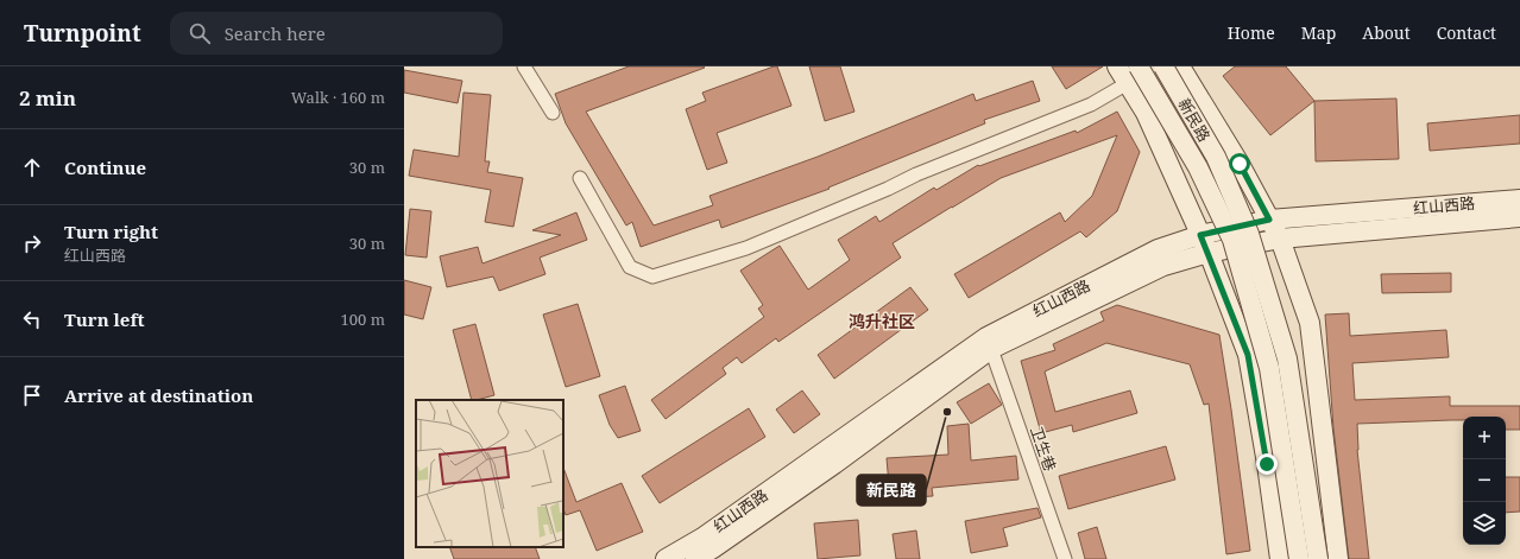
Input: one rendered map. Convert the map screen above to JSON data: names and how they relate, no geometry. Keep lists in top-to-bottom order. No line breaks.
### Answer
{"streets":{"main road":["新民路","红山西路"],"street":["卫生巷"]},"crossings":[["红山西路","卫生巷"]],"districts":["鸿升社区"],"places":["新民路"],"page":{"header":"Turnpoint","search":"Search here","nav":["Home","Map","About","Contact"],"heading":["2 min","Walk · 160 m"],"list":[["Continue","30 m"],["Turn right","红山西路","30 m"],["Turn left","100 m"],"Arrive at destination"],"map_buttons":["+","−"]}}
